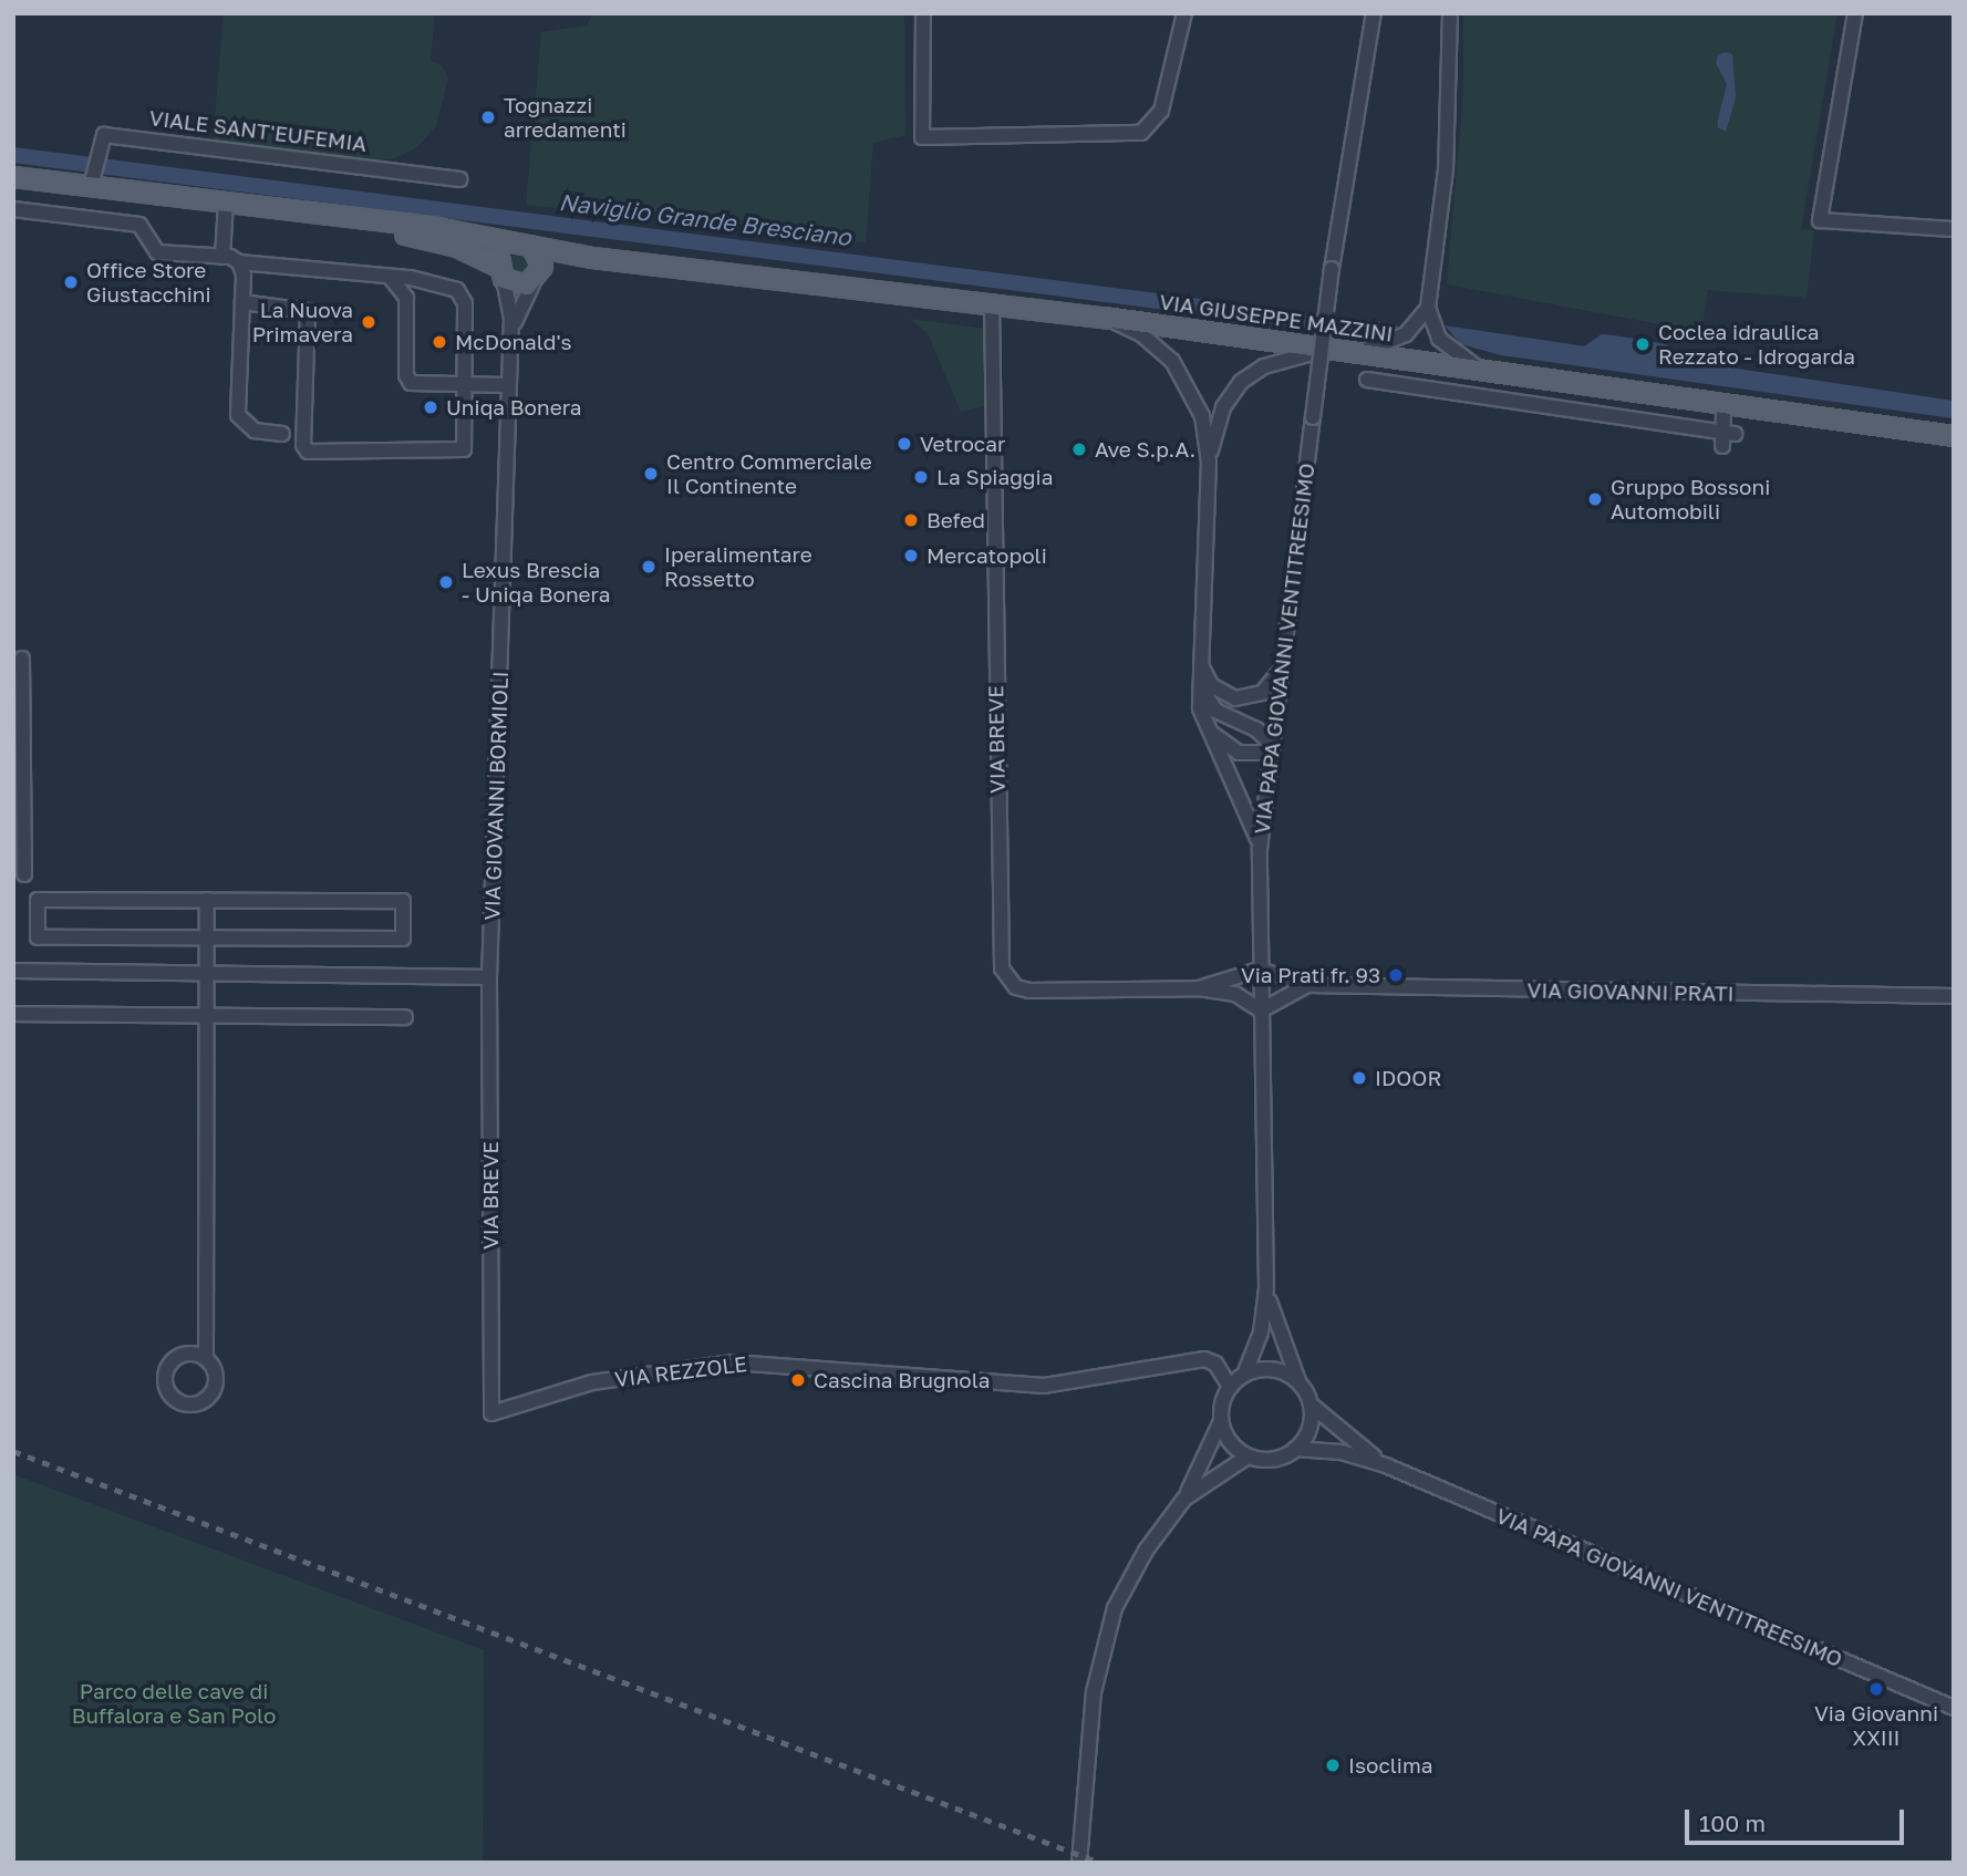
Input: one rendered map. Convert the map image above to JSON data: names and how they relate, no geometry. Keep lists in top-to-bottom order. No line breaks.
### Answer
{"streets":{"main road":["VIA GIUSEPPE MAZZINI"],"street":["VIALE SANT'EUFEMIA","VIA PAPA GIOVANNI VENTITREESIMO","VIA BREVE","VIA GIOVANNI BORMIOLI","VIA GIOVANNI PRATI","VIA REZZOLE"]},"crossings":[["VIA GIUSEPPE MAZZINI","VIA BREVE"],["VIA PAPA GIOVANNI VENTITREESIMO","VIA GIOVANNI PRATI"],["VIA PAPA GIOVANNI VENTITREESIMO","VIA REZZOLE"],["VIA BREVE","VIA GIOVANNI BORMIOLI"],["VIA BREVE","VIA REZZOLE"]],"water":["Naviglio Grande Bresciano"],"parks":["Parco delle cave di Buffalora e San Polo"],"places":["Tognazzi arredamenti","Office Store Giustacchini","La Nuova Primavera","McDonald's","Coclea idraulica Rezzato - Idrogarda","Uniqa Bonera","Vetrocar","Ave S.p.A.","Centro Commerciale Il Continente","La Spiaggia","Gruppo Bossoni Automobili","Befed","Mercatopoli","Iperalimentare Rossetto","Lexus Brescia - Uniqa Bonera","Via Prati fr. 93","IDOOR","Cascina Brugnola","Via Giovanni XXIII","Isoclima"],"scale_bar":"100 m"}
